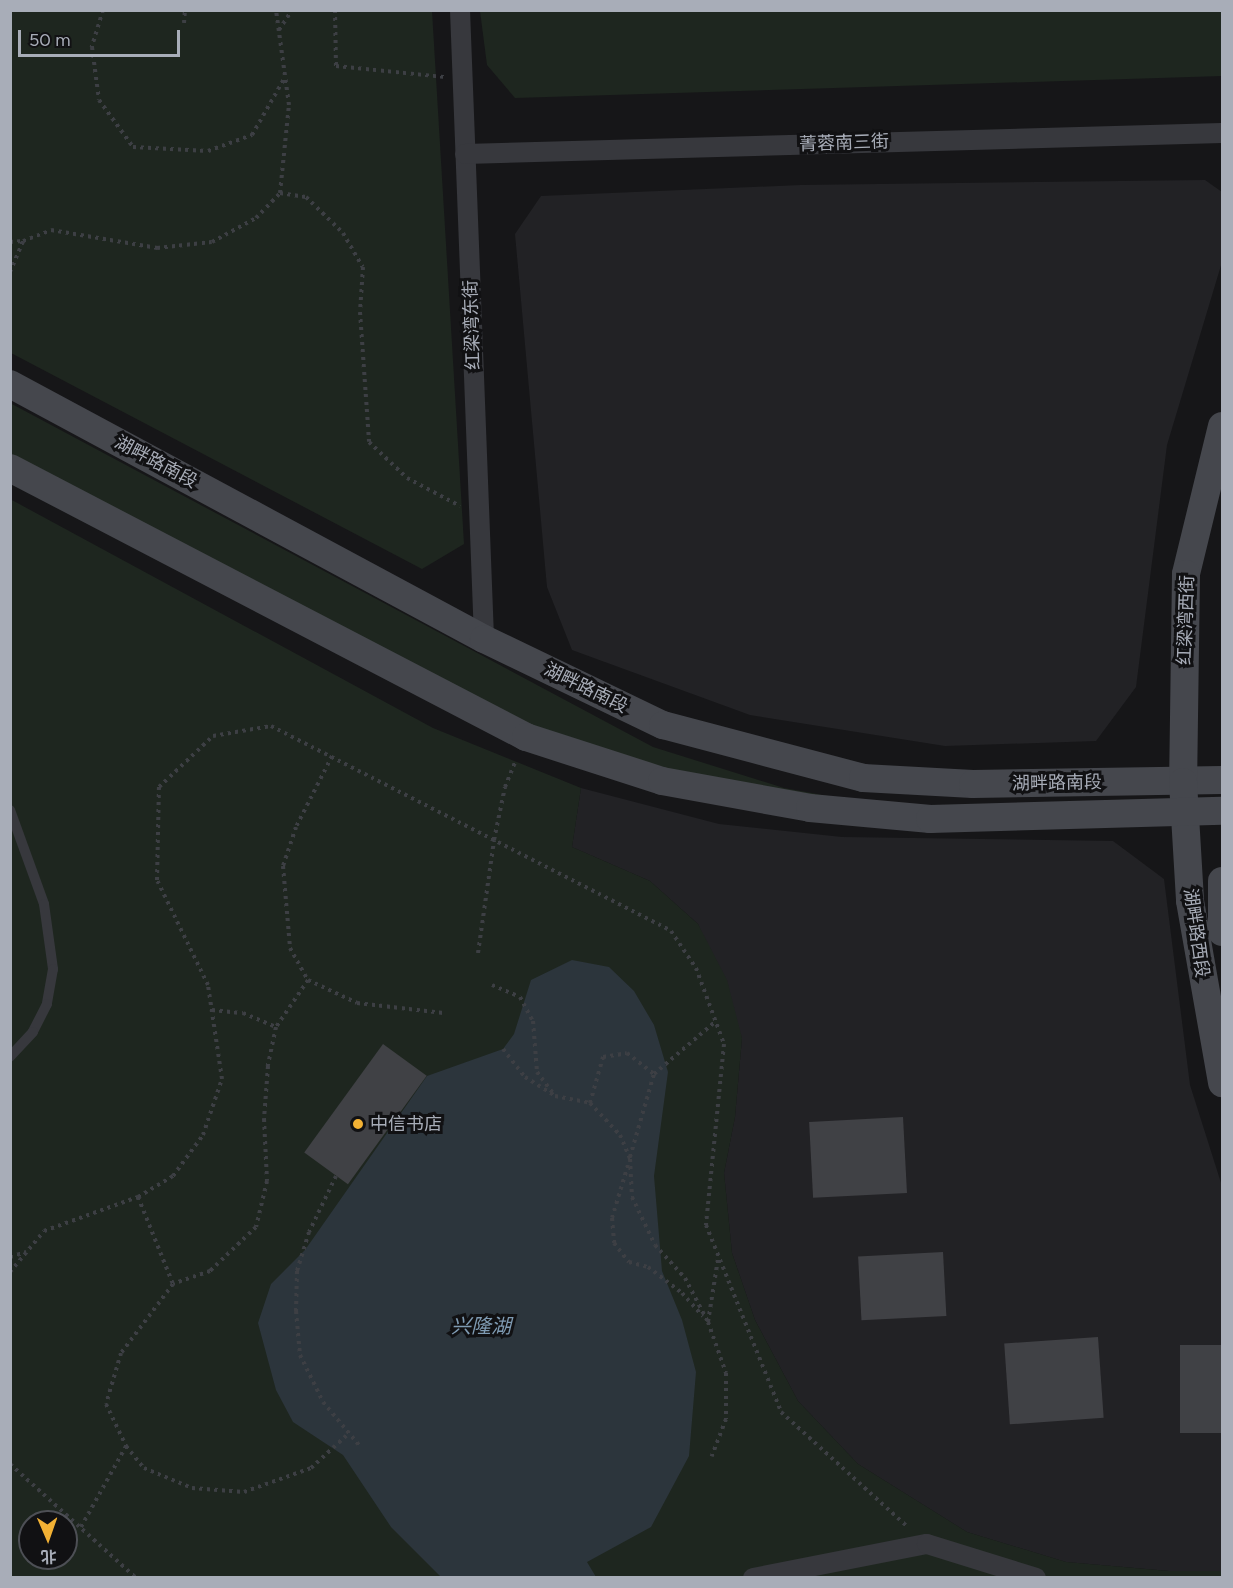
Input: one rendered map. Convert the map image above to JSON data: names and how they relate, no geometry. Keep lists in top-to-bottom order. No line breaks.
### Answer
{"streets":{"main road":["湖畔路南段","红梁湾西街","湖畔路西段"],"street":["菁蓉南三街","红梁湾东街"]},"crossings":[["菁蓉南三街","红梁湾东街"],["红梁湾东街","湖畔路南段"],["湖畔路南段","红梁湾西街"],["湖畔路南段","湖畔路西段"],["红梁湾西街","湖畔路西段"]],"water":["兴隆湖"],"places":["中信书店"],"scale_bar":"50 m","north":"bottom"}
